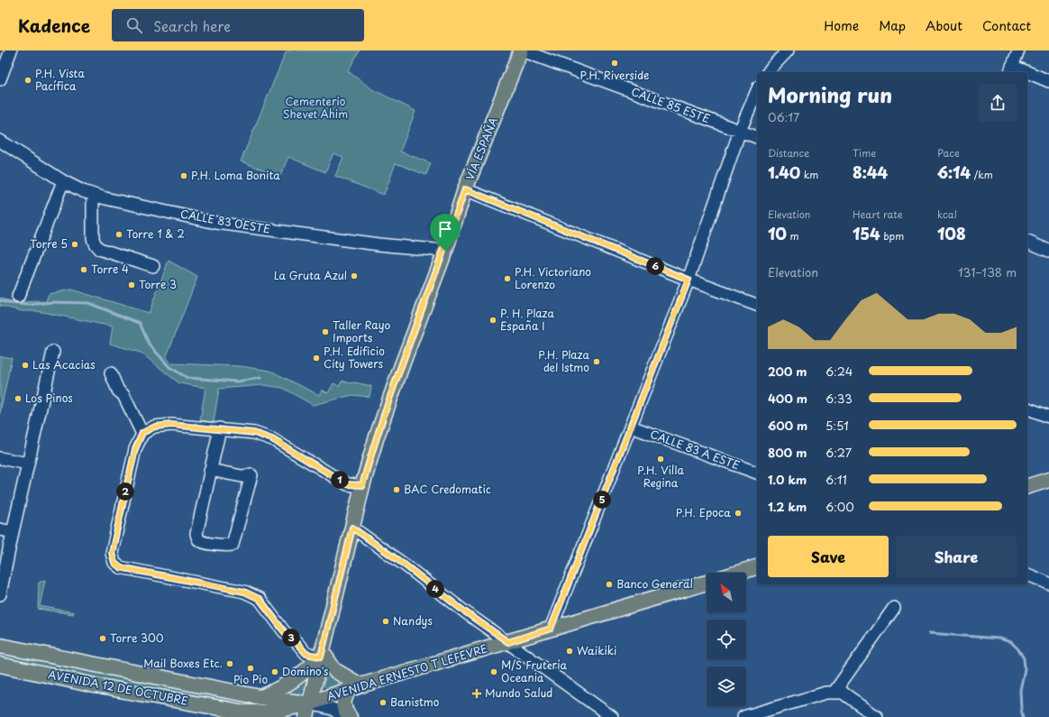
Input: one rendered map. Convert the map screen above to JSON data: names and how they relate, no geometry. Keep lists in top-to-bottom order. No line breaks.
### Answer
{"streets":{"main road":["VÍA ESPAÑA","AVENIDA ERNESTO T LEFEVRE","AVENIDA 12 DE OCTUBRE"],"street":["CALLE 85 ESTE","CALLE 83 OESTE","CALLE 83 A ESTE"]},"crossings":[["CALLE 85 ESTE","VÍA ESPAÑA"],["VÍA ESPAÑA","CALLE 83 OESTE"],["VÍA ESPAÑA","AVENIDA ERNESTO T LEFEVRE"],["VÍA ESPAÑA","AVENIDA 12 DE OCTUBRE"],["AVENIDA ERNESTO T LEFEVRE","AVENIDA 12 DE OCTUBRE"]],"parks":["Cementerio Shevet Ahim"],"places":{"other":["P.H. Riverside","P.H. Vista Pacífica","P.H. Loma Bonita","Torre 1 & 2","Torre 5","Torre 4","La Gruta Azul","P.H. Victoriano Lorenzo","Torre 3","P. H. Plaza España I","Taller Rayo Imports","P.H. Edificio City Towers","P.H. Plaza del Istmo","Las Acacias","Los Pinos","P.H. Villa Regina","BAC Credomatic","P.H. Epoca","Banco General","Nandys","Torre 300","Waikiki","Mail Boxes Etc.","Pio Pio","Domino's","M/S Frutería Oceania","Banistmo"],"health":["Mundo Salud"]},"north":"top left","page":{"header":"Kadence","search":"Search here","nav":["Home","Map","About","Contact"],"heading":["Morning run","06:17"],"stats":[["Distance","1.40 km"],["Time","8:44"],["Pace","6:14 /km"],["Elevation","10 m"],["Heart rate","154 bpm"],["kcal","108"]],"chart":["Elevation","131–138 m"],"pins":["6","1","2","5","4","3"],"list":[{"name":"200 m","note":"6:24"},{"name":"400 m","note":"6:33"},{"name":"600 m","note":"5:51"},{"name":"800 m","note":"6:27"},{"name":"1.0 km","note":"6:11"},{"name":"1.2 km","note":"6:00"}],"buttons":["Save","Share"]}}
